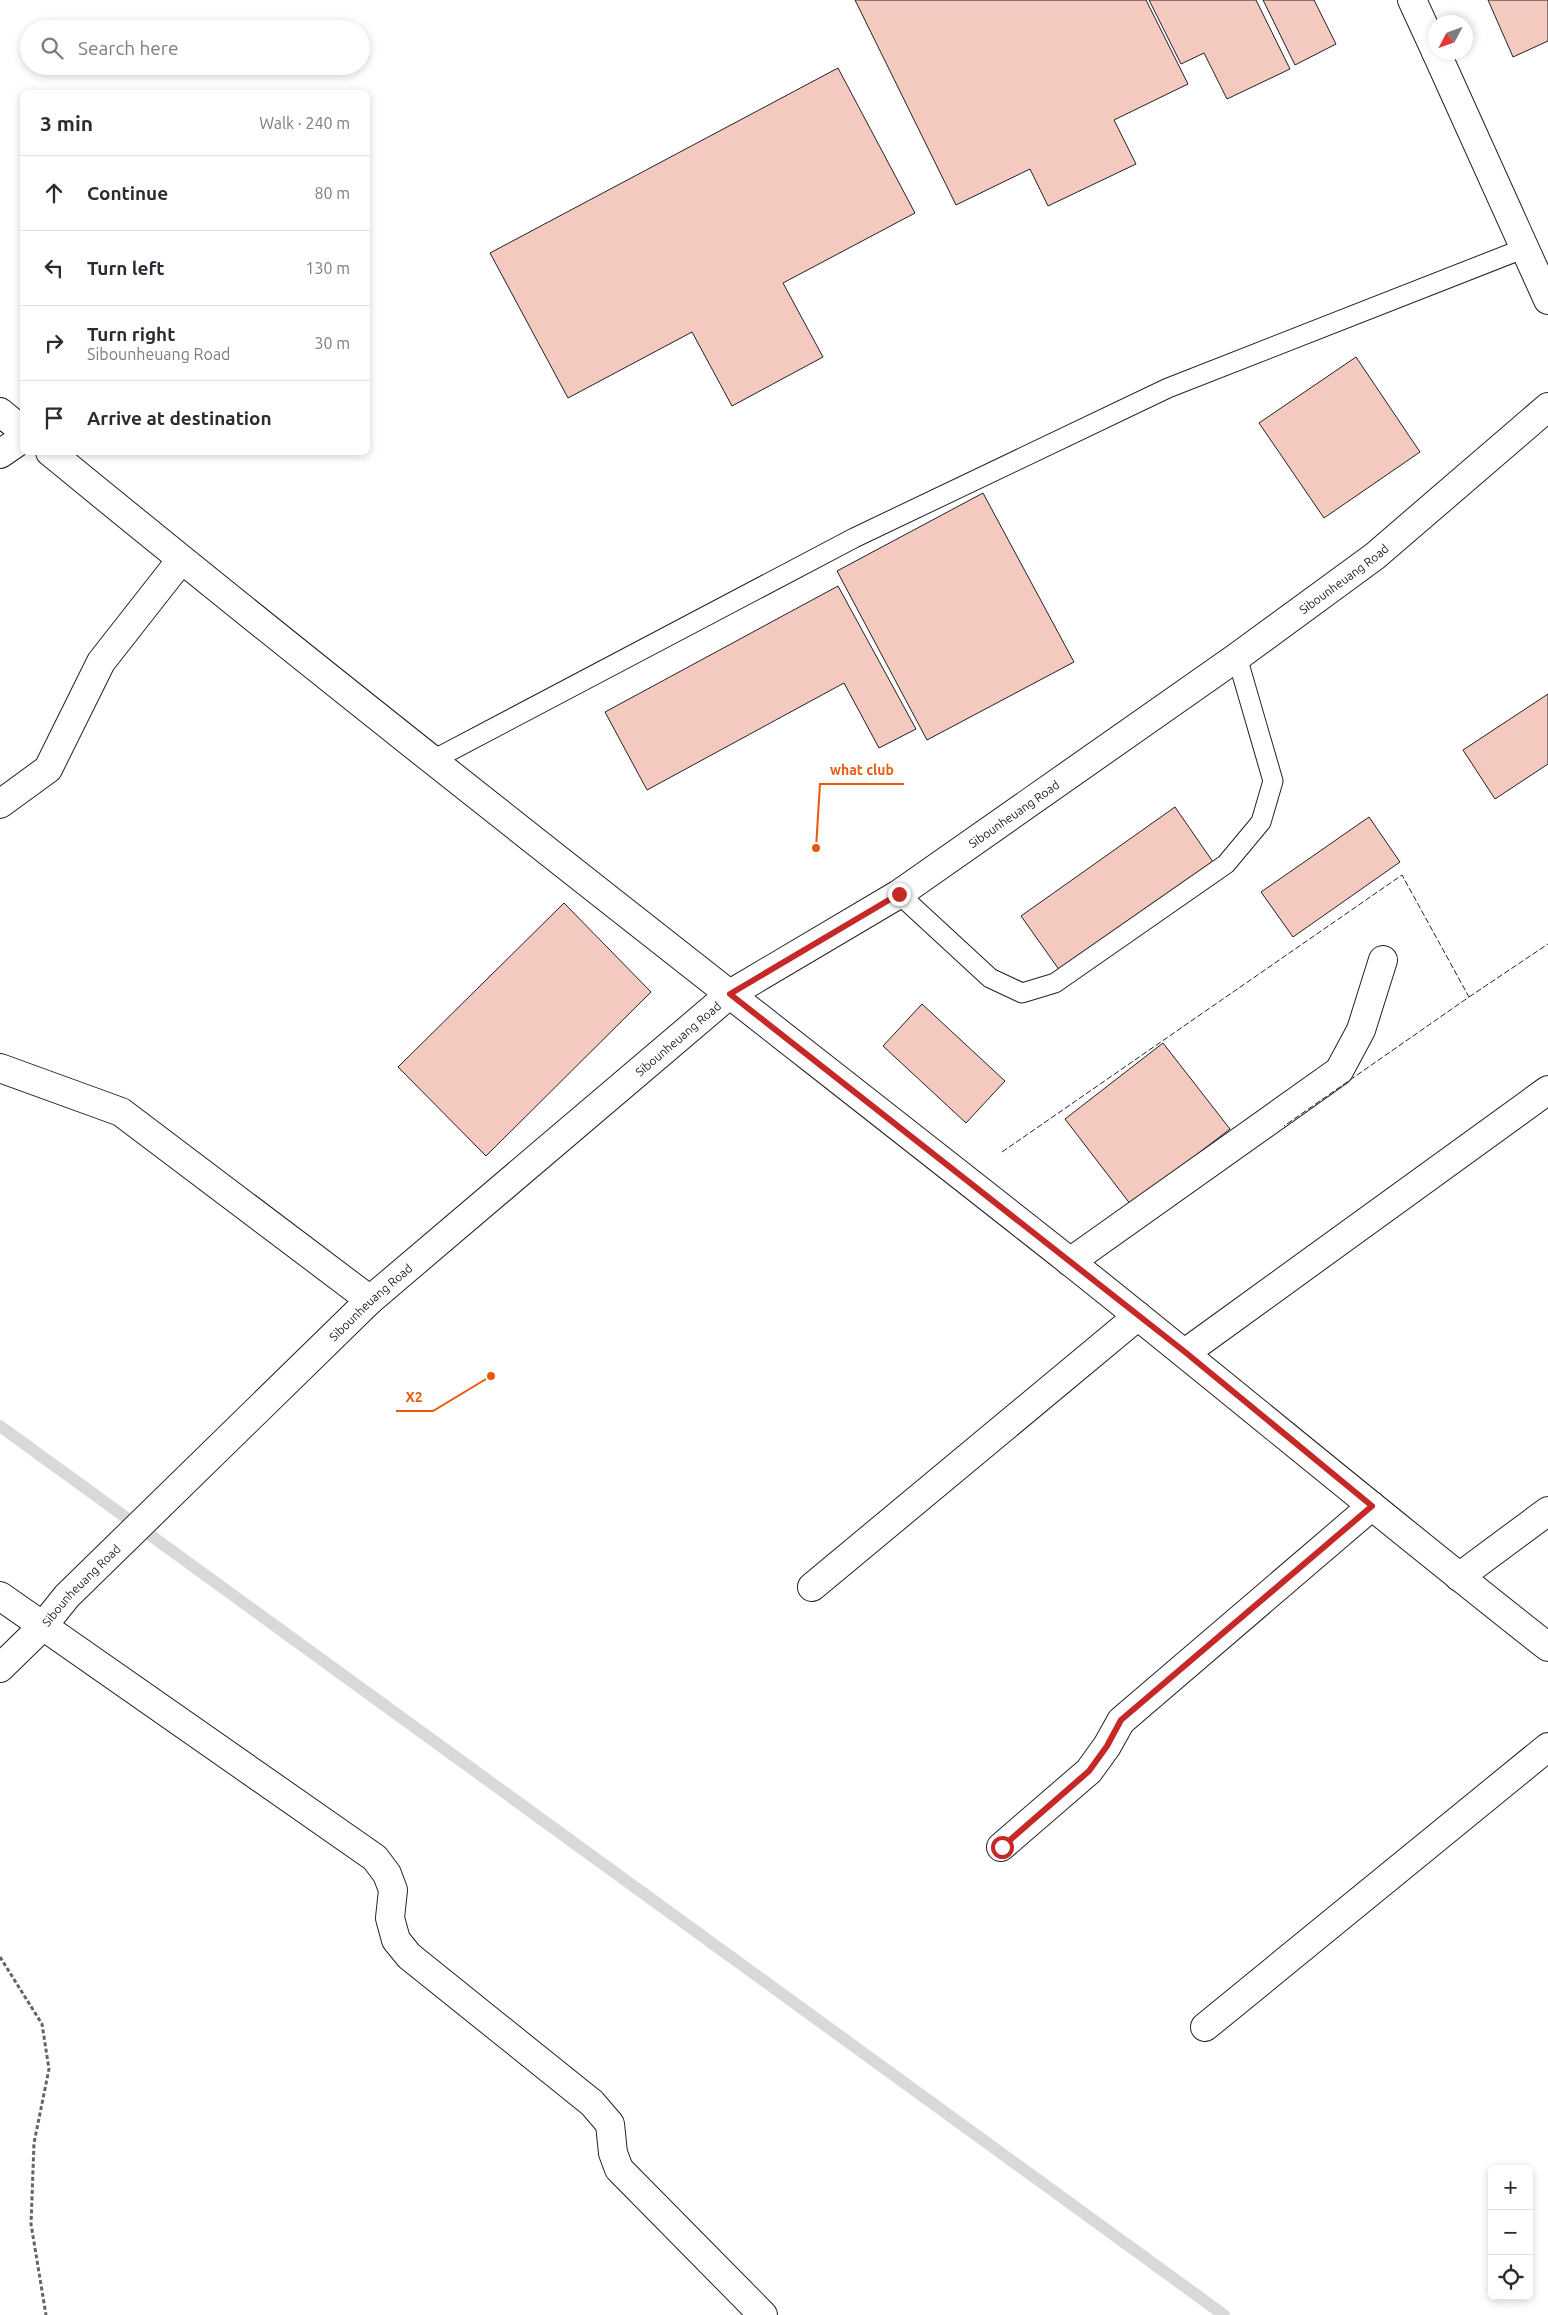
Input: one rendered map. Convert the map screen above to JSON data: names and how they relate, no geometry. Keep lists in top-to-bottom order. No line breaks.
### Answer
{"streets":{"street":["Sibounheuang Road"]},"places":["what club","X2"],"north":"bottom left","page":{"search":"Search here","heading":["3 min","Walk · 240 m"],"list":[["Continue","80 m"],["Turn left","130 m"],["Turn right","Sibounheuang Road","30 m"],"Arrive at destination"],"map_buttons":["+","−"]}}
